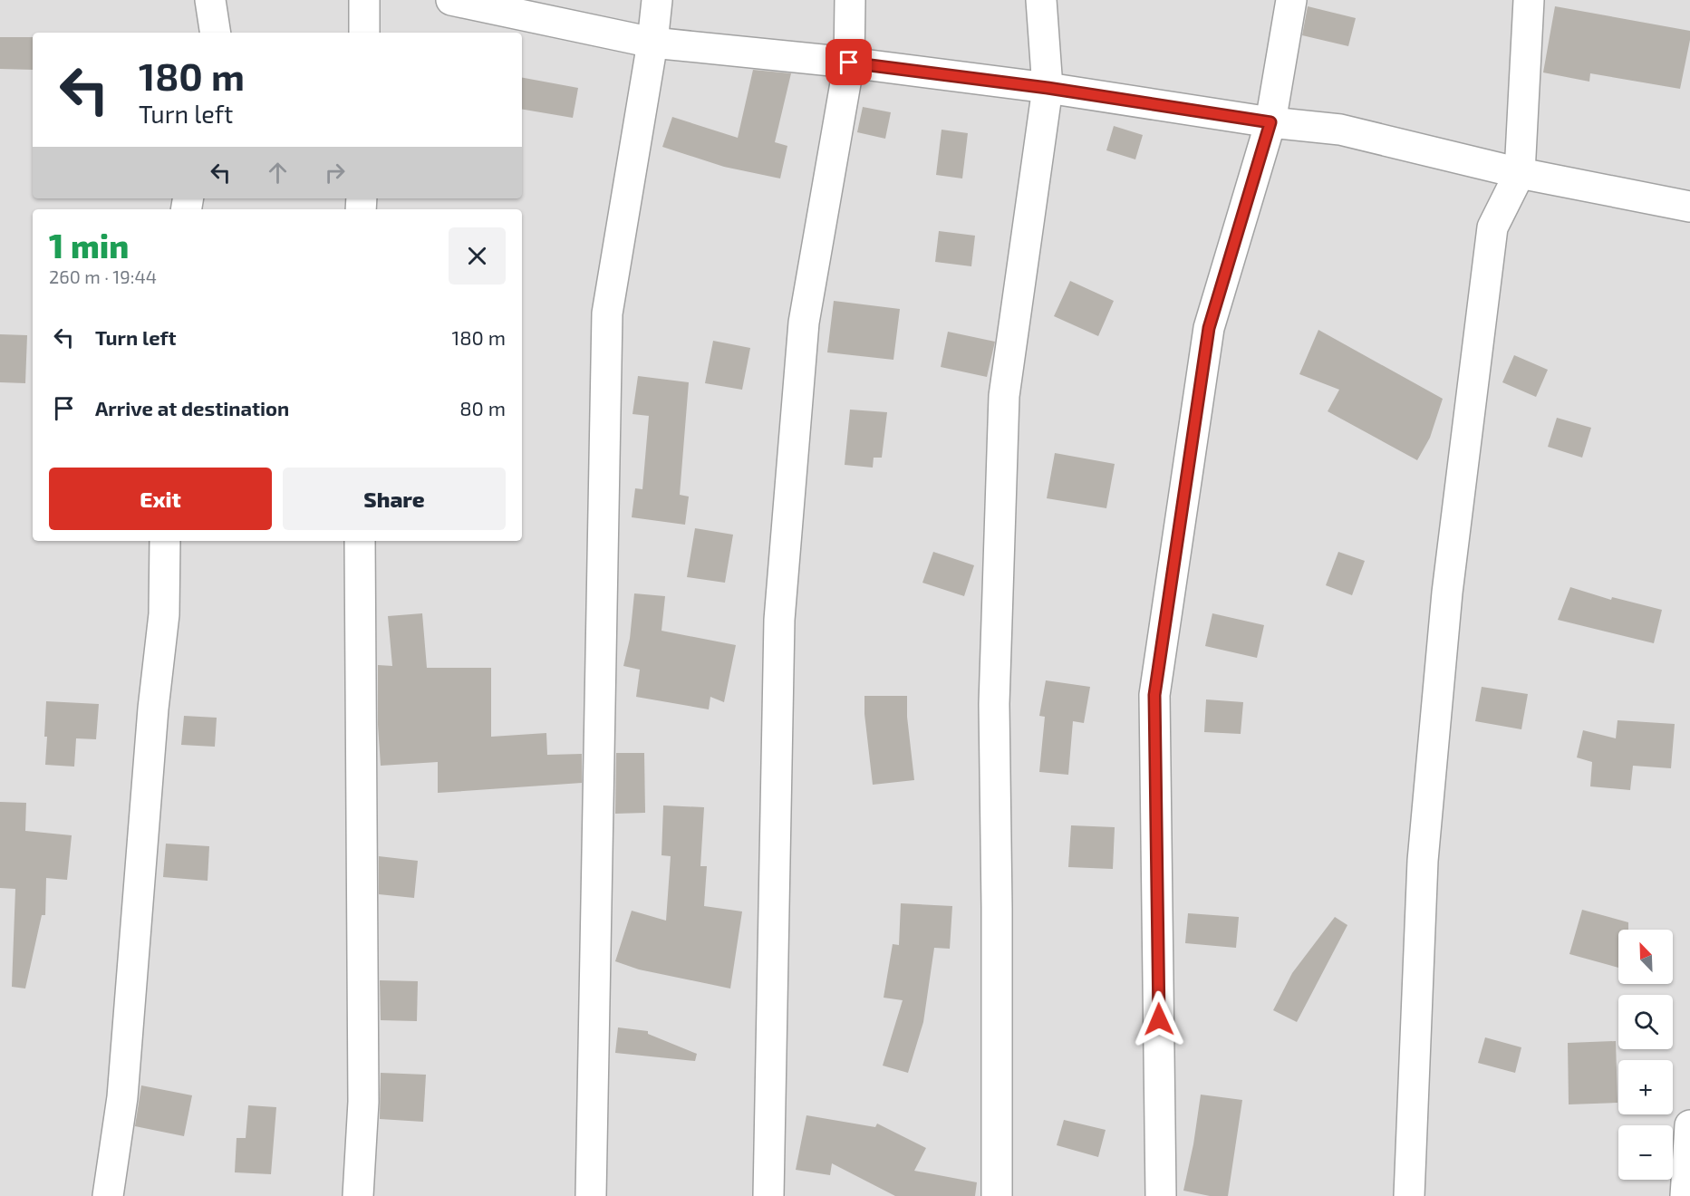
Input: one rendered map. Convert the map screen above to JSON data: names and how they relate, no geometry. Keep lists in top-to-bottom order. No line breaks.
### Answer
{"north":"top left","page":{"turn":["180 m","Turn left"],"heading":["1 min","260 m · 19:44"],"list":[{"name":"Turn left","value":"180 m"},{"name":"Arrive at destination","value":"80 m"}],"buttons":["Exit","Share"],"map_buttons":["+","−"]}}
